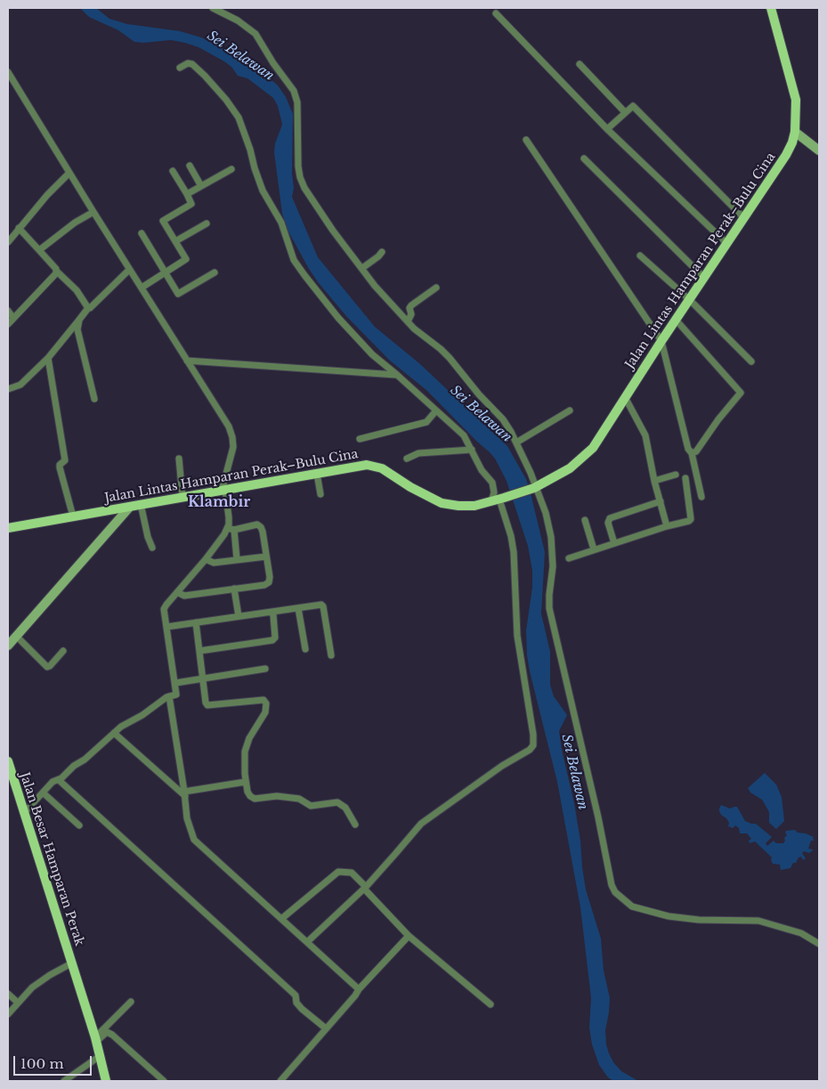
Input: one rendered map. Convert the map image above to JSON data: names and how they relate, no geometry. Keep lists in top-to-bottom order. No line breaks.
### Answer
{"streets":{"main road":["Jalan Lintas Hamparan Perak–Bulu Cina","Jalan Besar Hamparan Perak"]},"districts":["Klambir"],"water":["Sei Belawan"],"scale_bar":"100 m"}
